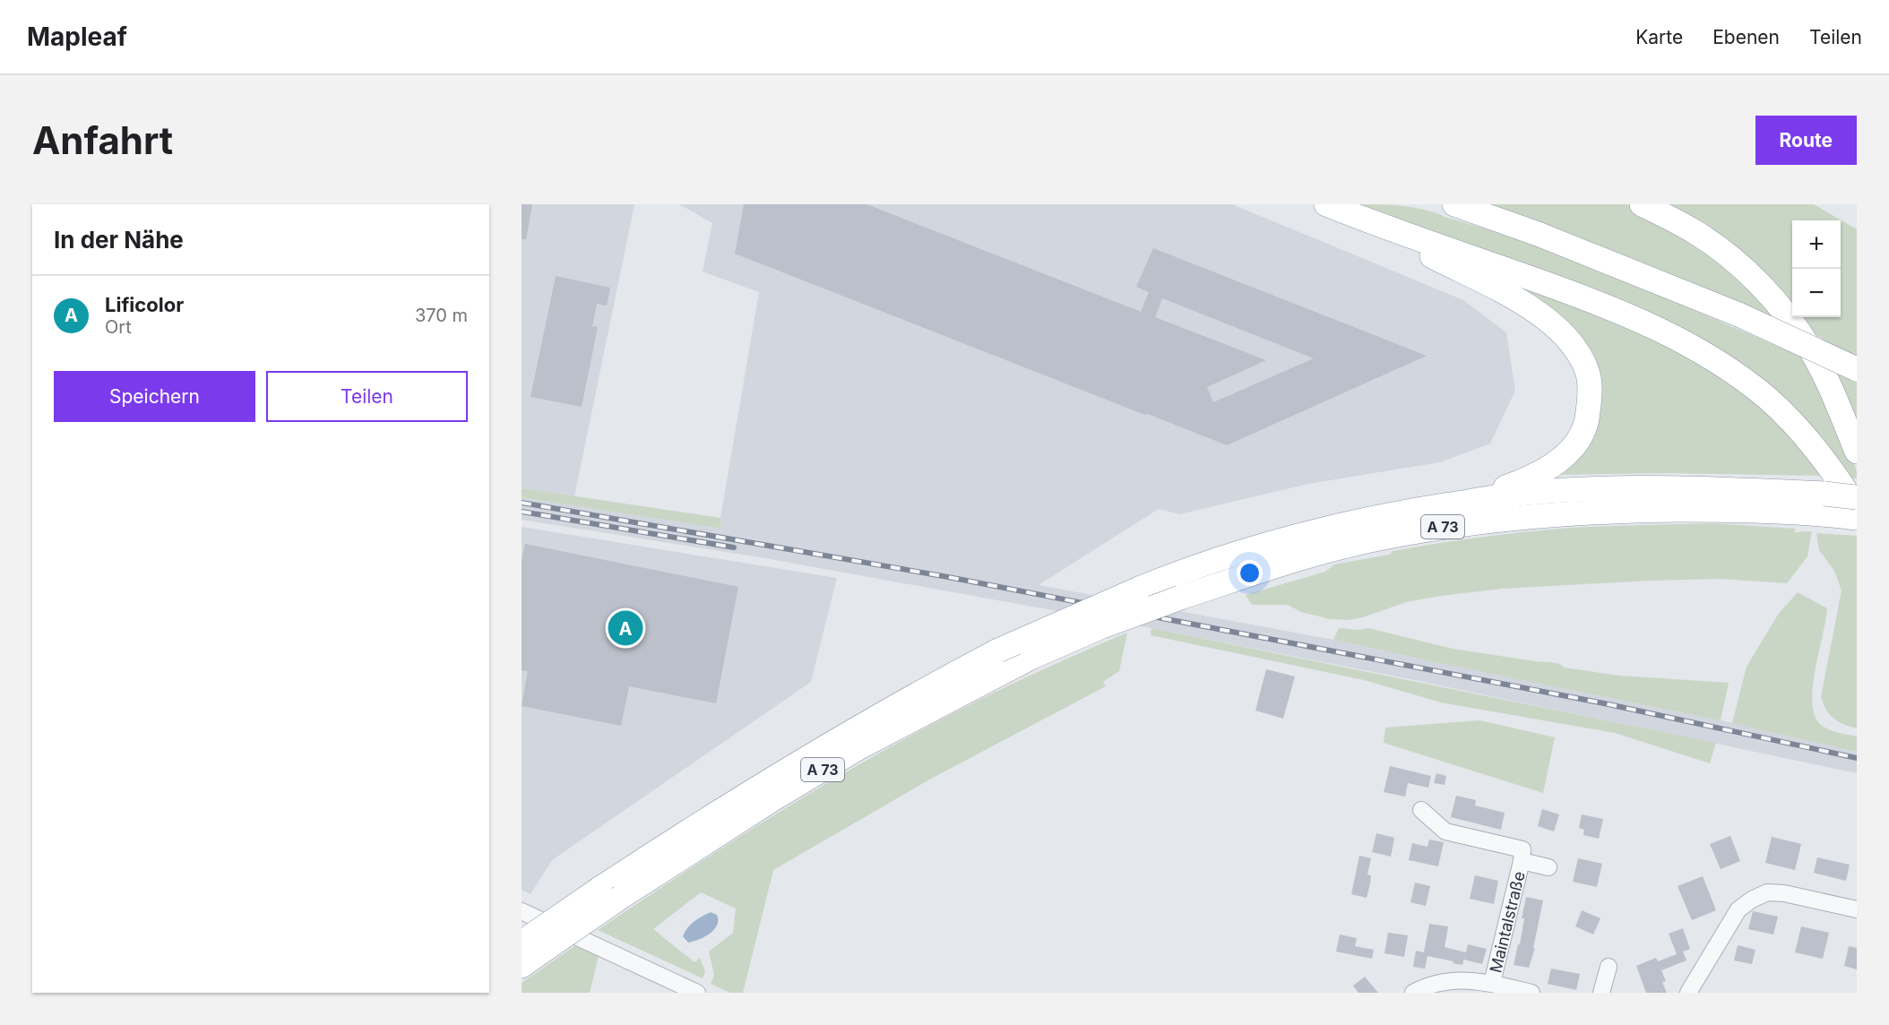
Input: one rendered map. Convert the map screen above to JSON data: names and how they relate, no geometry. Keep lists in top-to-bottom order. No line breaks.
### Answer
{"streets":{"highway":["A 73"],"street":["Maintalstraße"]},"page":{"header":"Mapleaf","nav":["Karte","Ebenen","Teilen"],"buttons":["Route",["Speichern","Teilen"]],"title":"Anfahrt","heading":"In der Nähe","map_buttons":["+","−"],"list":[{"mark":"A","name":"Lificolor","note":"Ort","value":"370 m"}],"pins":"A"}}
